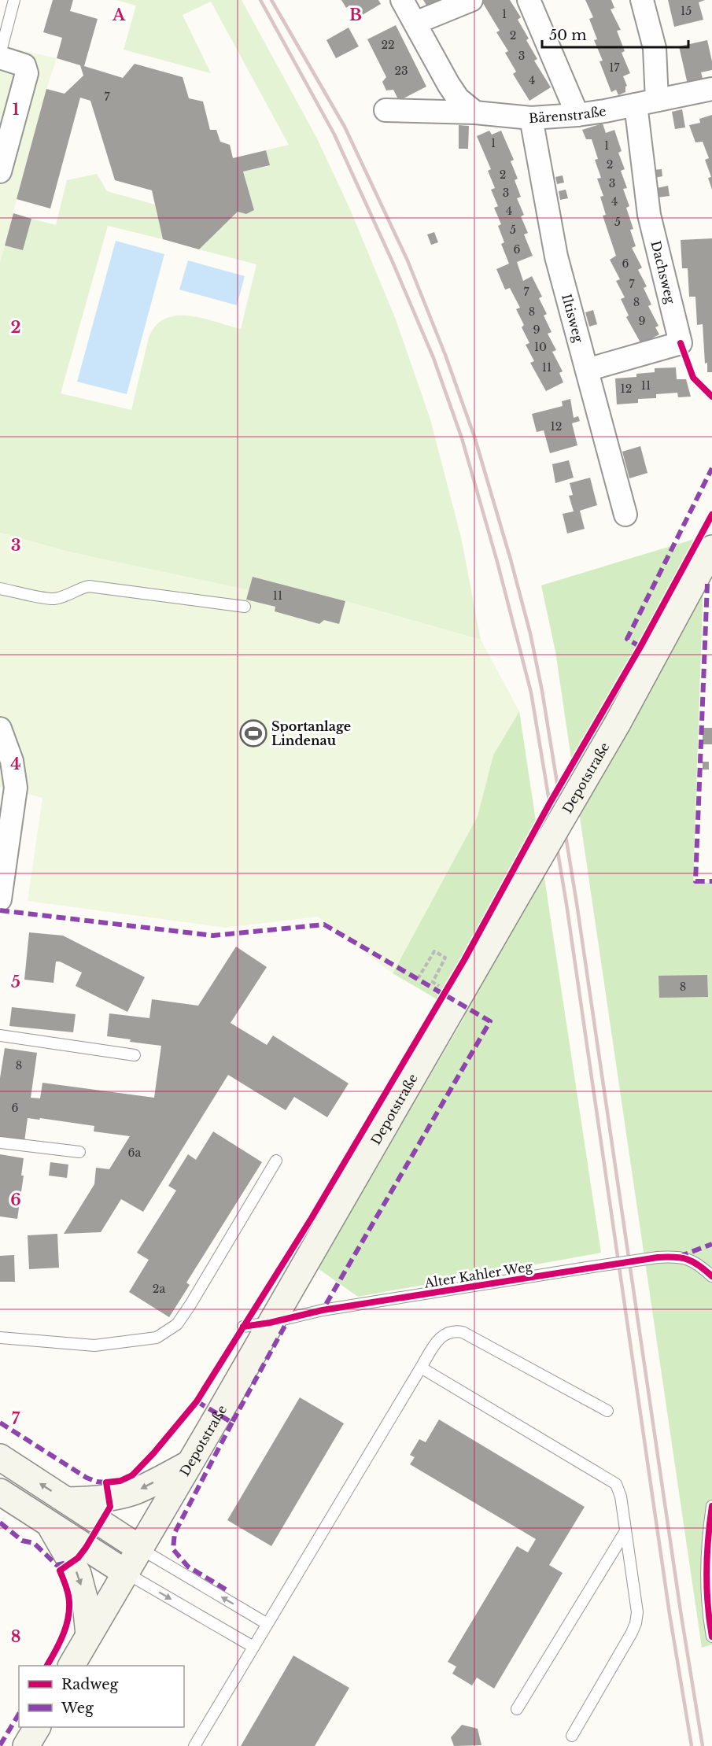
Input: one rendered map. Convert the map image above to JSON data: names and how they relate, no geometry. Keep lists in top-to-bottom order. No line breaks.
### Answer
{"streets":{"main road":["Depotstraße"],"street":["Bärenstraße","Dachsweg","Iltisweg"],"lane":["Alter Kahler Weg"]},"crossings":[["Bärenstraße","Dachsweg"],["Bärenstraße","Iltisweg"],["Dachsweg","Iltisweg"],["Depotstraße","Alter Kahler Weg"]],"places":{"sports":["Sportanlage Lindenau"]},"house_numbers":["15","1","2","22","3","17","23","4","7","1","1","2","2","3","3","4","4","5","5","6","6","7","7","8","8","9","9","10","11","11","12","12","11","8","8","6","6a","2a"],"legend":["Radweg","Weg"],"scale_bar":"50 m","grid":{"columns":["A","B"],"rows":["1","2","3","4","5","6","7","8"]}}
